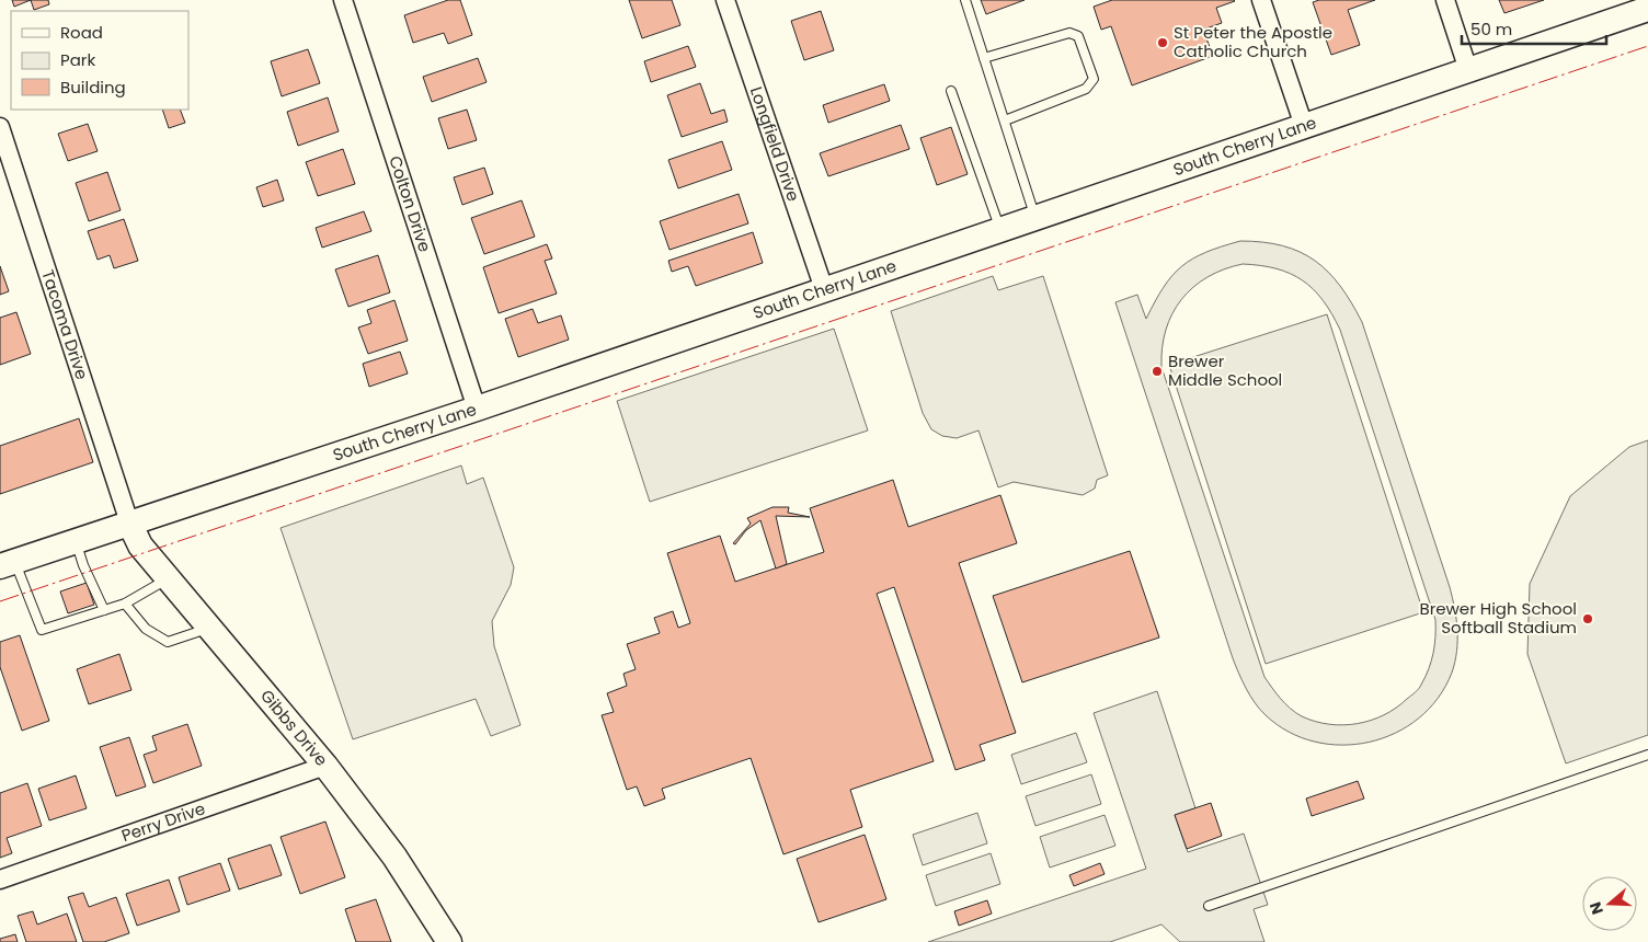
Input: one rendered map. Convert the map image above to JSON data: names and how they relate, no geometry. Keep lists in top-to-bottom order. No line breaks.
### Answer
{"streets":{"street":["Longfield Drive","South Cherry Lane","Colton Drive","Tacoma Drive","Gibbs Drive","Perry Drive"]},"crossings":[["Longfield Drive","South Cherry Lane"],["South Cherry Lane","Colton Drive"],["South Cherry Lane","Tacoma Drive"],["South Cherry Lane","Gibbs Drive"],["Tacoma Drive","Gibbs Drive"],["Gibbs Drive","Perry Drive"]],"places":["St Peter the Apostle Catholic Church","Brewer Middle School","Brewer High School Softball Stadium"],"legend":["Road","Park","Building"],"scale_bar":"50 m","north":"left"}
